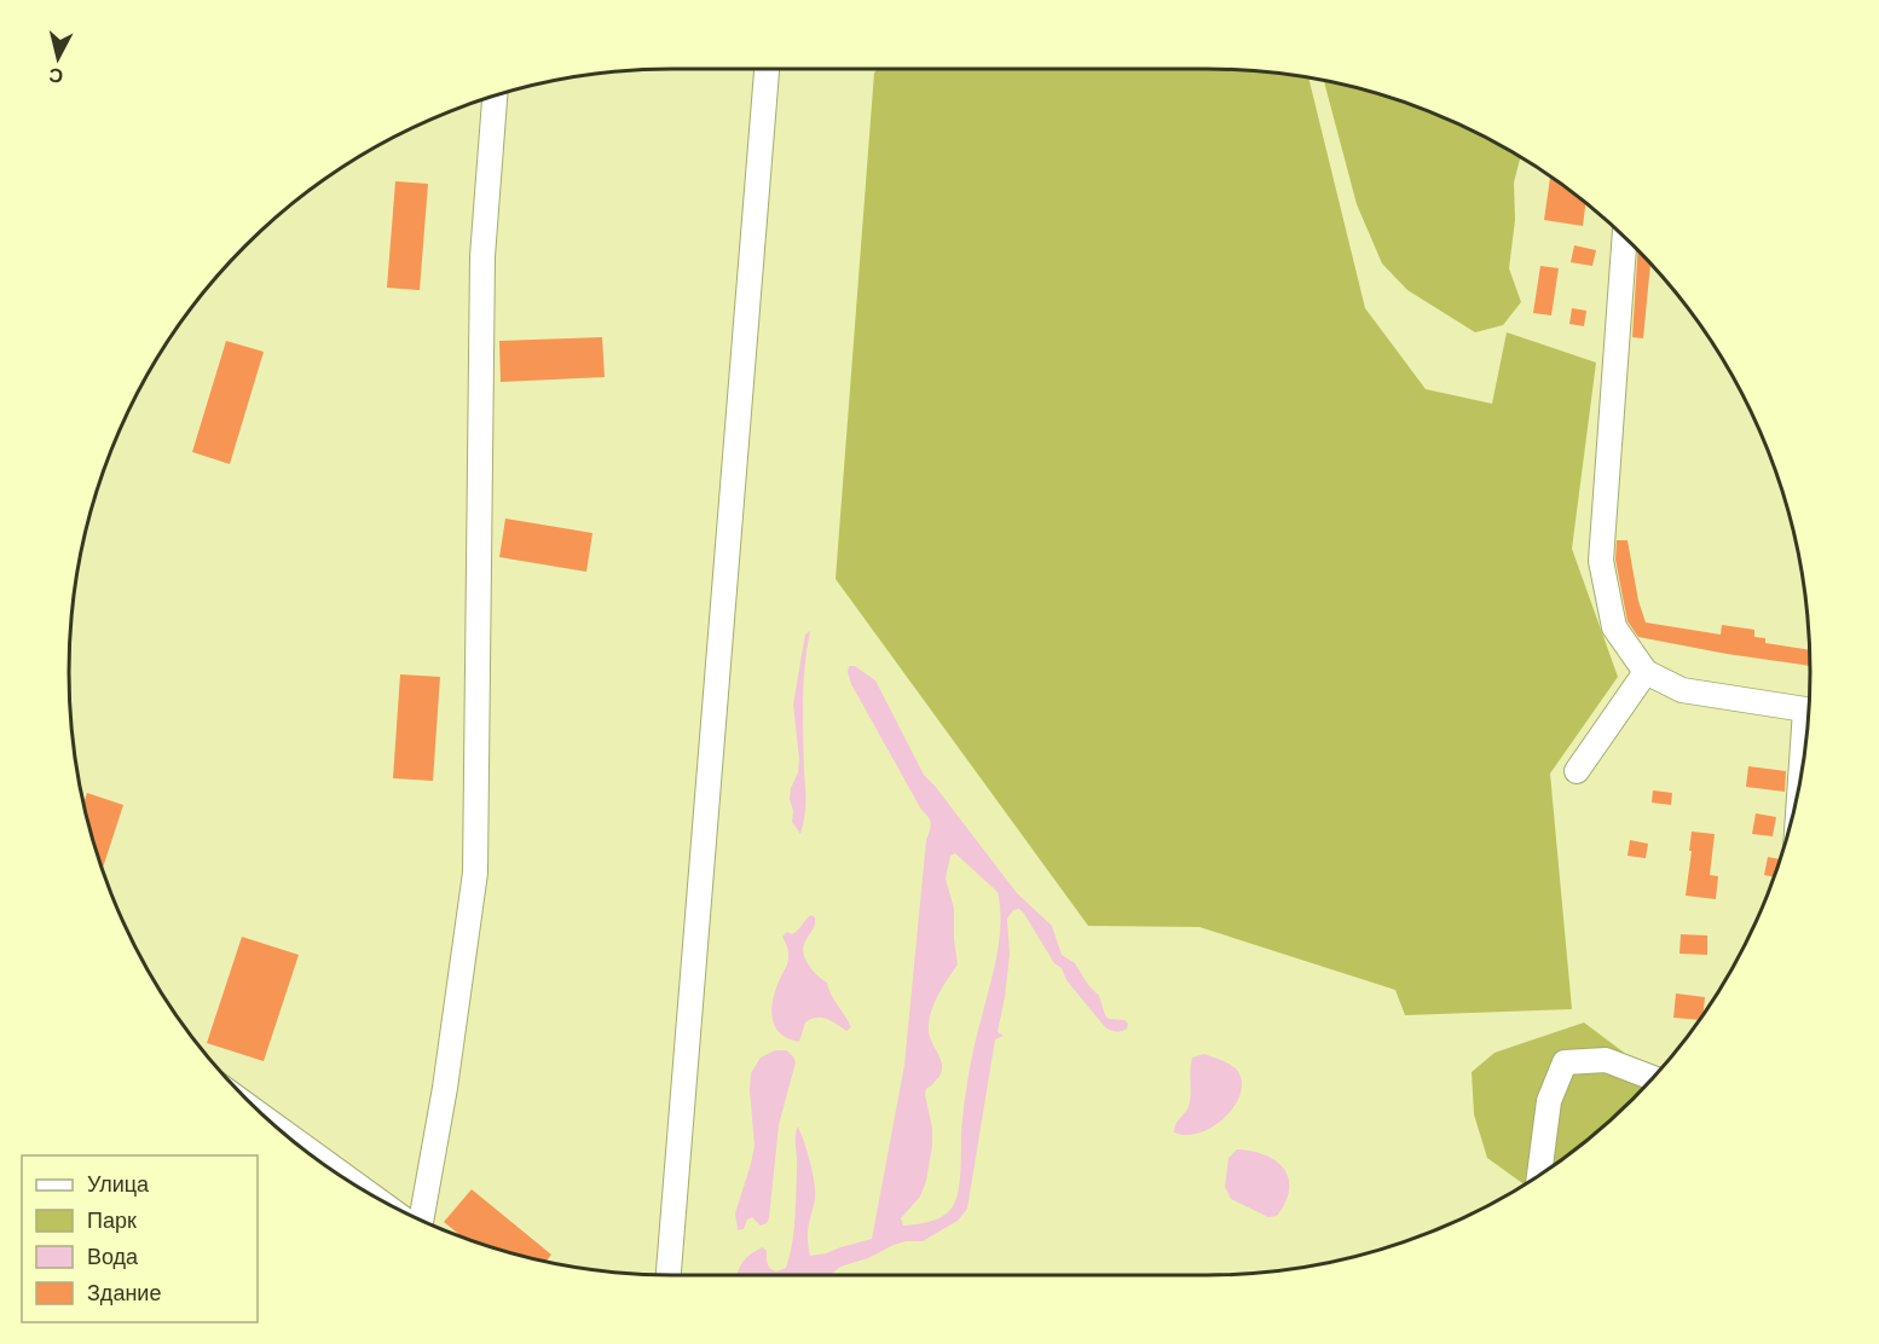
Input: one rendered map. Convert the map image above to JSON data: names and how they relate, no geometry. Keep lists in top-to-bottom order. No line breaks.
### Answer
{"legend":["Улица","Парк","Вода","Здание"],"north":"bottom"}
